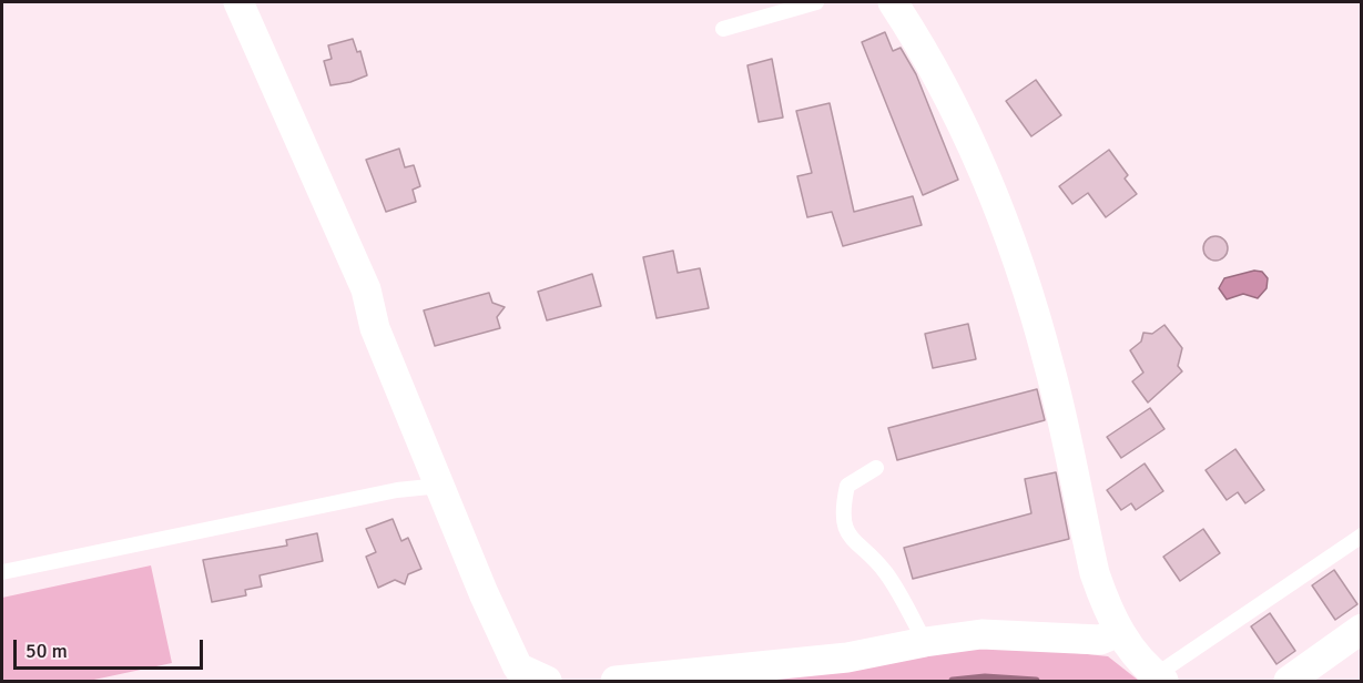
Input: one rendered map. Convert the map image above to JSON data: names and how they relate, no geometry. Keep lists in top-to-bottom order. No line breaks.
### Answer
{"scale_bar":"50 m"}
